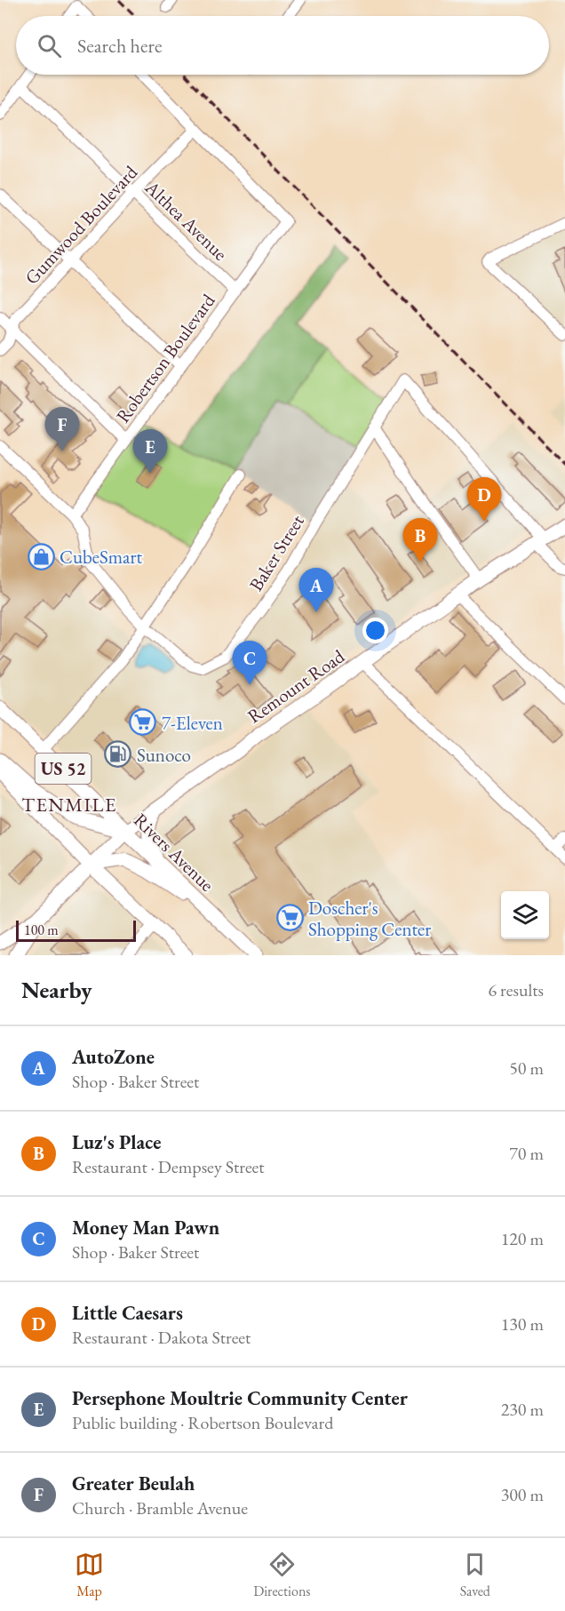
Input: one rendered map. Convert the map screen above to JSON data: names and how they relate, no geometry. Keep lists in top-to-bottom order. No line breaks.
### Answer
{"streets":{"main road":["Remount Road","US 52","Rivers Avenue"],"street":["Althea Avenue","Gumwood Boulevard","Robertson Boulevard","Baker Street"]},"crossings":[["Althea Avenue","Gumwood Boulevard"],["Althea Avenue","Robertson Boulevard"],["Gumwood Boulevard","Robertson Boulevard"],["Robertson Boulevard","Baker Street"],["Baker Street","Remount Road"],["Remount Road","US 52"],["Remount Road","Rivers Avenue"]],"districts":["TENMILE"],"places":{"shop":["CubeSmart"],"supermarket":["7-Eleven","Doscher's Shopping Center"],"fuel station":["Sunoco"]},"scale_bar":"100 m","page":{"search":"Search here","pins":["F","E","D","B","A","C"],"scale":"100 m","heading":["Nearby","6 results"],"list":[{"mark":"A","name":"AutoZone","note":"Shop · Baker Street","value":"50 m"},{"mark":"B","name":"Luz's Place","note":"Restaurant · Dempsey Street","value":"70 m"},{"mark":"C","name":"Money Man Pawn","note":"Shop · Baker Street","value":"120 m"},{"mark":"D","name":"Little Caesars","note":"Restaurant · Dakota Street","value":"130 m"},{"mark":"E","name":"Persephone Moultrie Community Center","note":"Public building · Robertson Boulevard","value":"230 m"},{"mark":"F","name":"Greater Beulah","note":"Church · Bramble Avenue","value":"300 m"}],"nav":["Map","Directions","Saved"]}}
